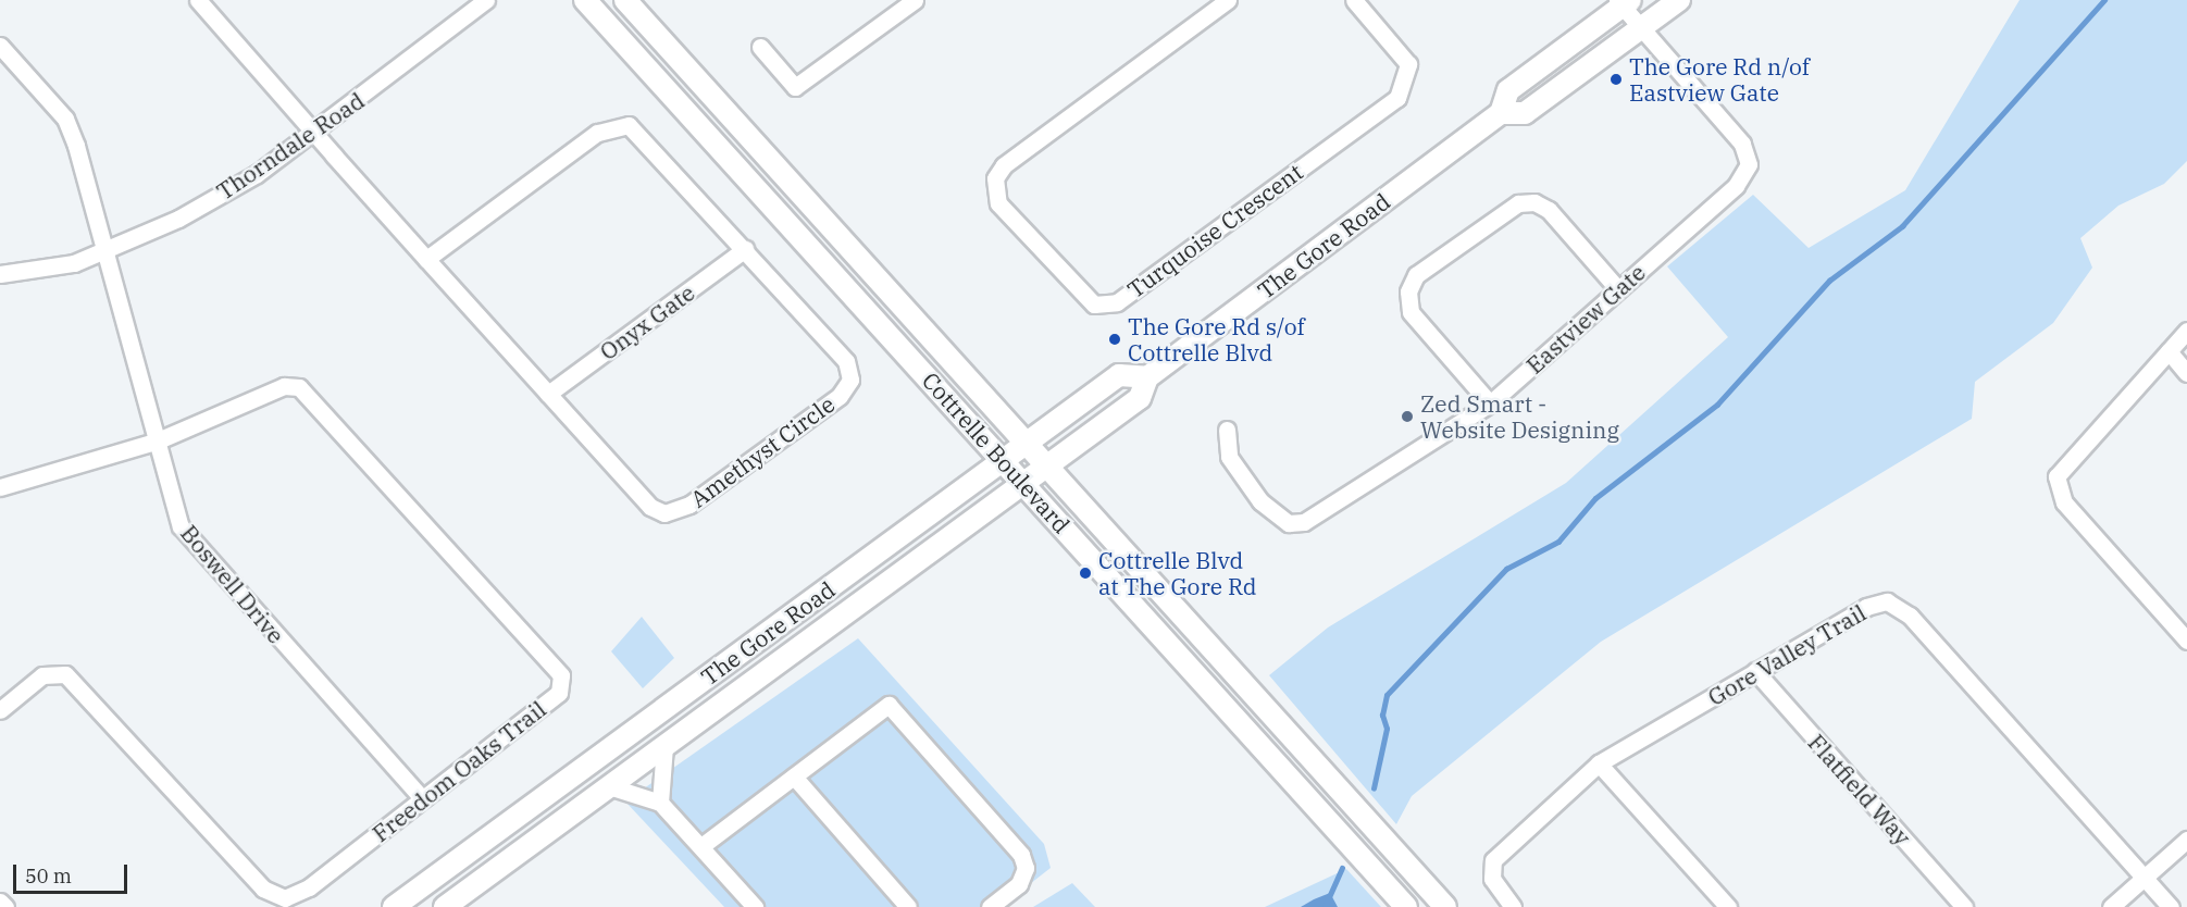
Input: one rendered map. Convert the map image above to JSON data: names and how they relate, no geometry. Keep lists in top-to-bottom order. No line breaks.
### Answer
{"streets":{"main road":["The Gore Road","Cottrelle Boulevard"],"street":["Thorndale Road","Turquoise Crescent","Eastview Gate","Onyx Gate","Amethyst Circle","Boswell Drive","Gore Valley Trail","Freedom Oaks Trail","Flatfield Way"]},"crossings":[["Thorndale Road","Amethyst Circle"],["Thorndale Road","Boswell Drive"],["The Gore Road","Eastview Gate"],["The Gore Road","Cottrelle Boulevard"],["Onyx Gate","Amethyst Circle"],["Boswell Drive","Freedom Oaks Trail"],["Gore Valley Trail","Flatfield Way"]],"places":["The Gore Rd n/of Eastview Gate","The Gore Rd s/of Cottrelle Blvd","Zed Smart - Website Designing","Cottrelle Blvd at The Gore Rd"],"scale_bar":"50 m"}
